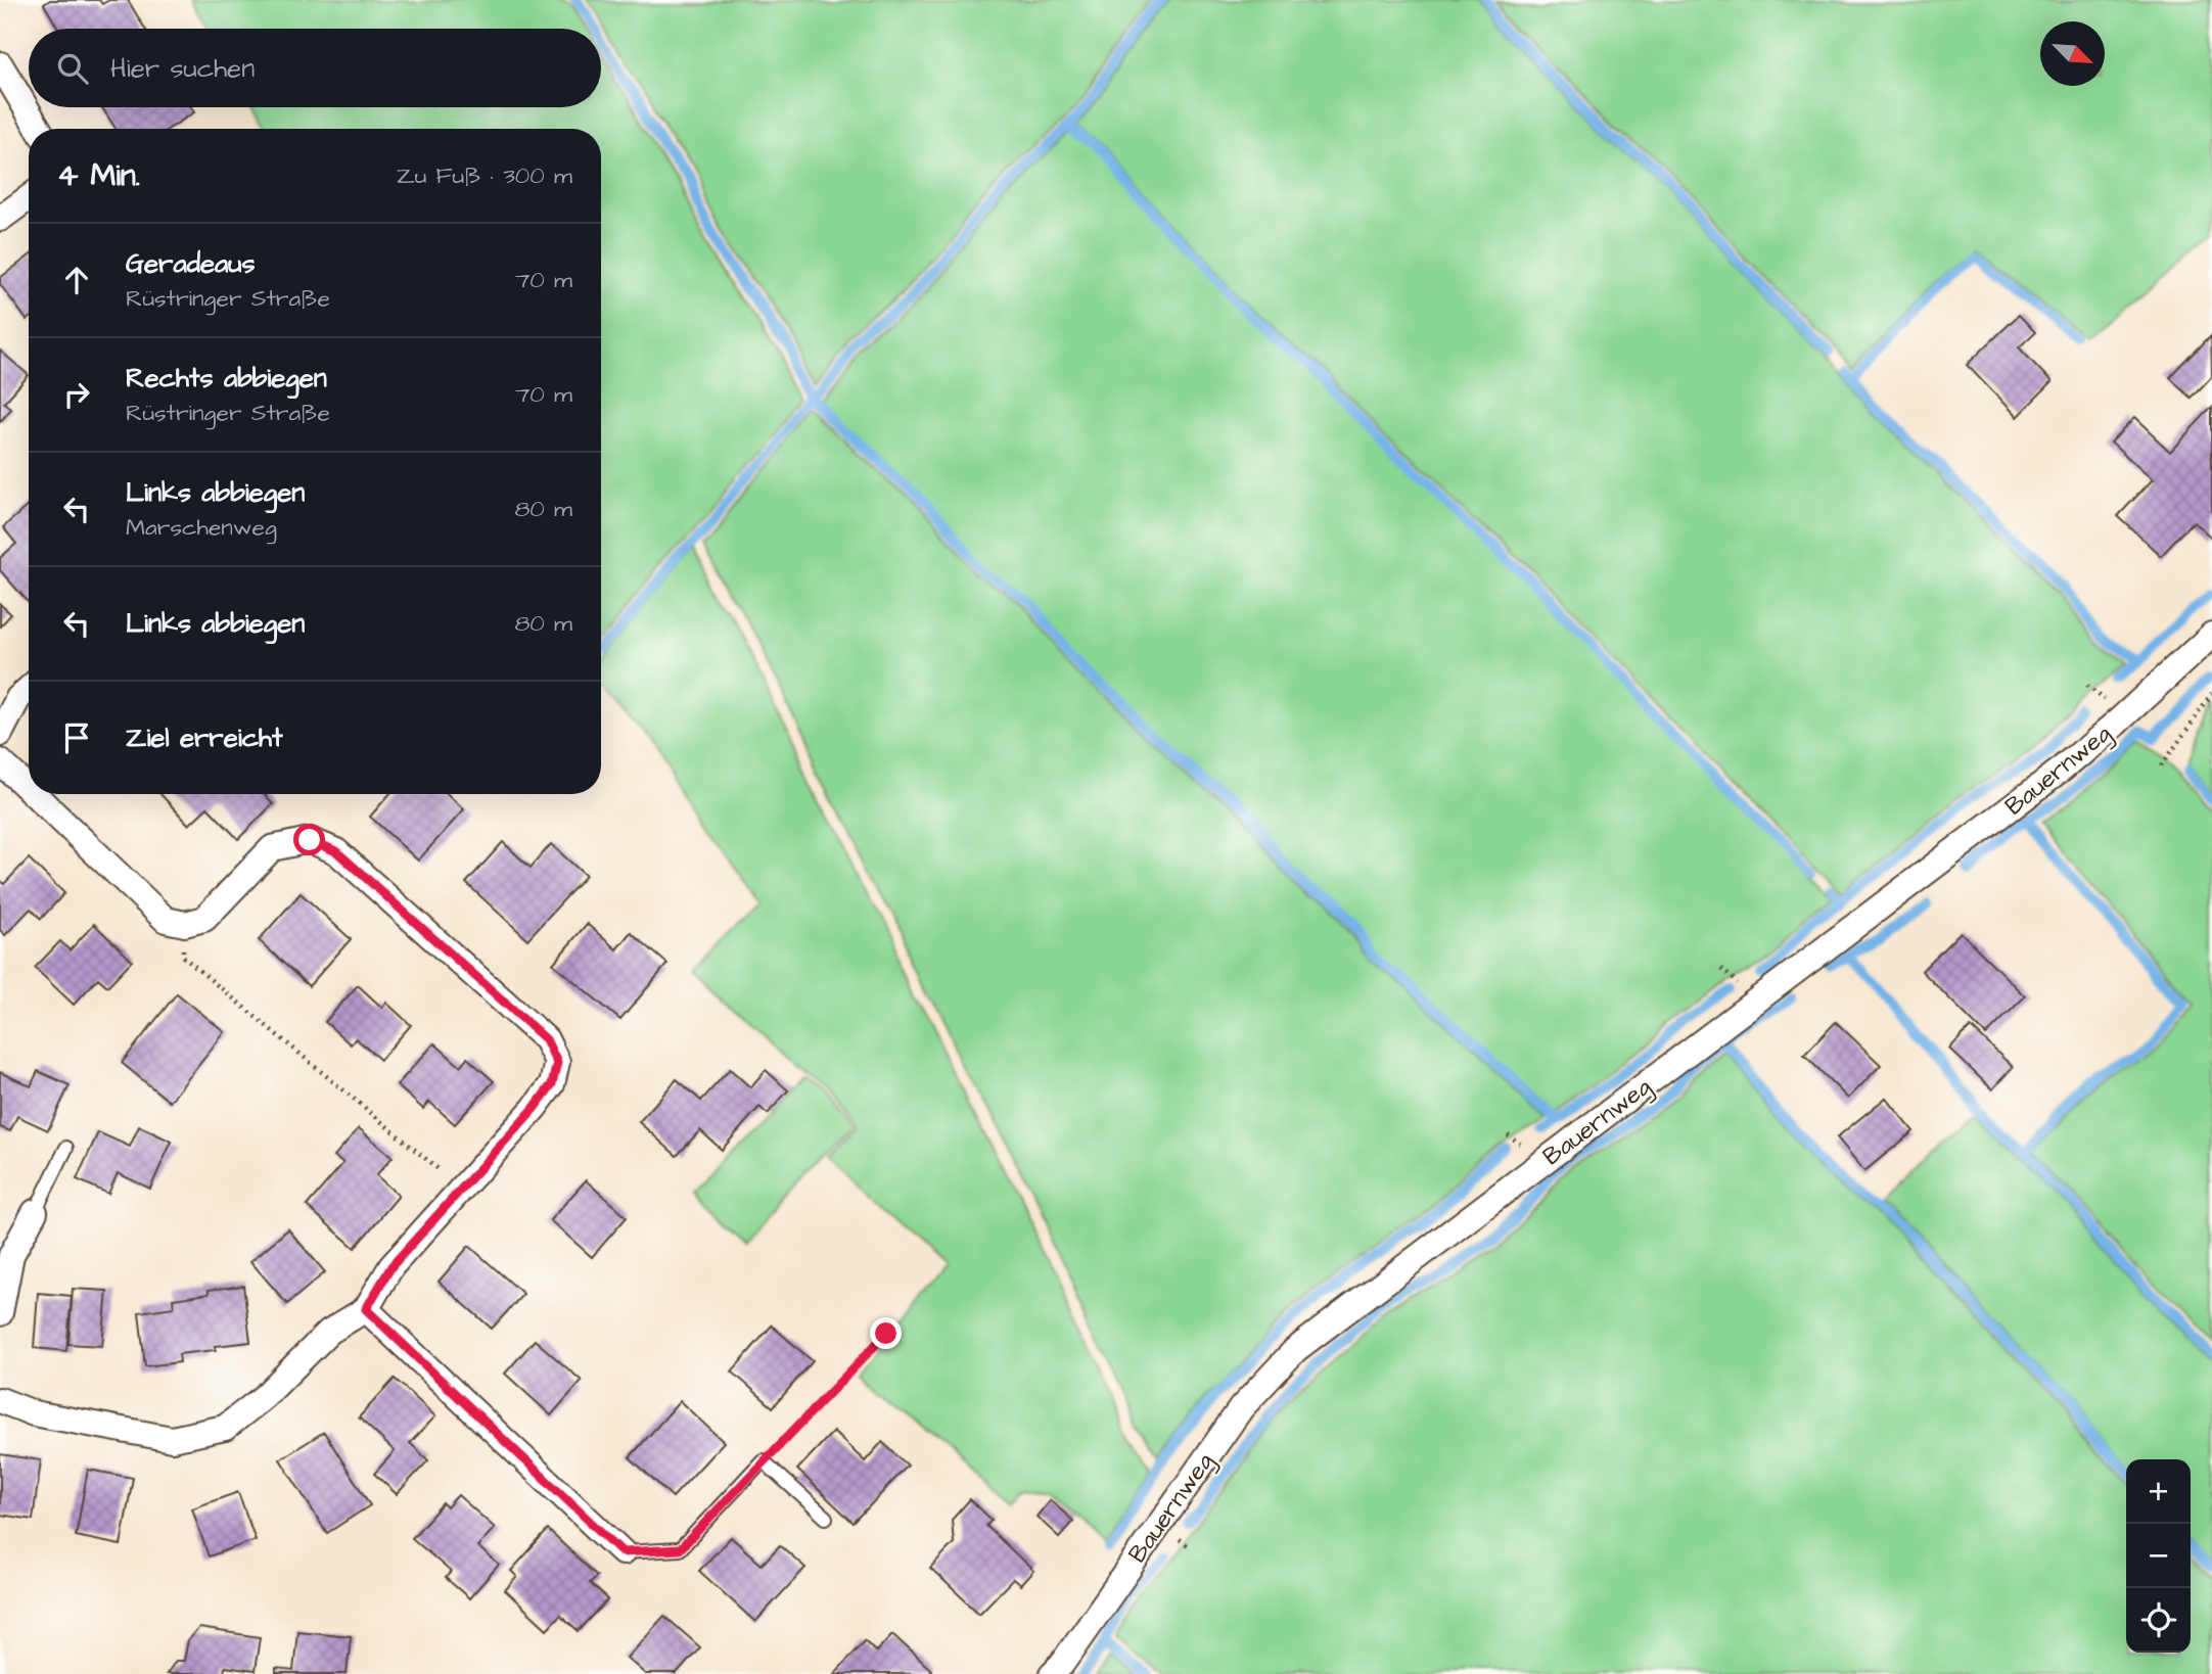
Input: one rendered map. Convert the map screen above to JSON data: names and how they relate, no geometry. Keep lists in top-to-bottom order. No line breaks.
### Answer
{"streets":{"street":["Bauernweg"]},"north":"bottom right","page":{"search":"Hier suchen","heading":["4 Min.","Zu Fuß · 300 m"],"list":[["Geradeaus","Rüstringer Straße","70 m"],["Rechts abbiegen","Rüstringer Straße","70 m"],["Links abbiegen","Marschenweg","80 m"],["Links abbiegen","80 m"],"Ziel erreicht"],"map_buttons":["+","−"]}}
